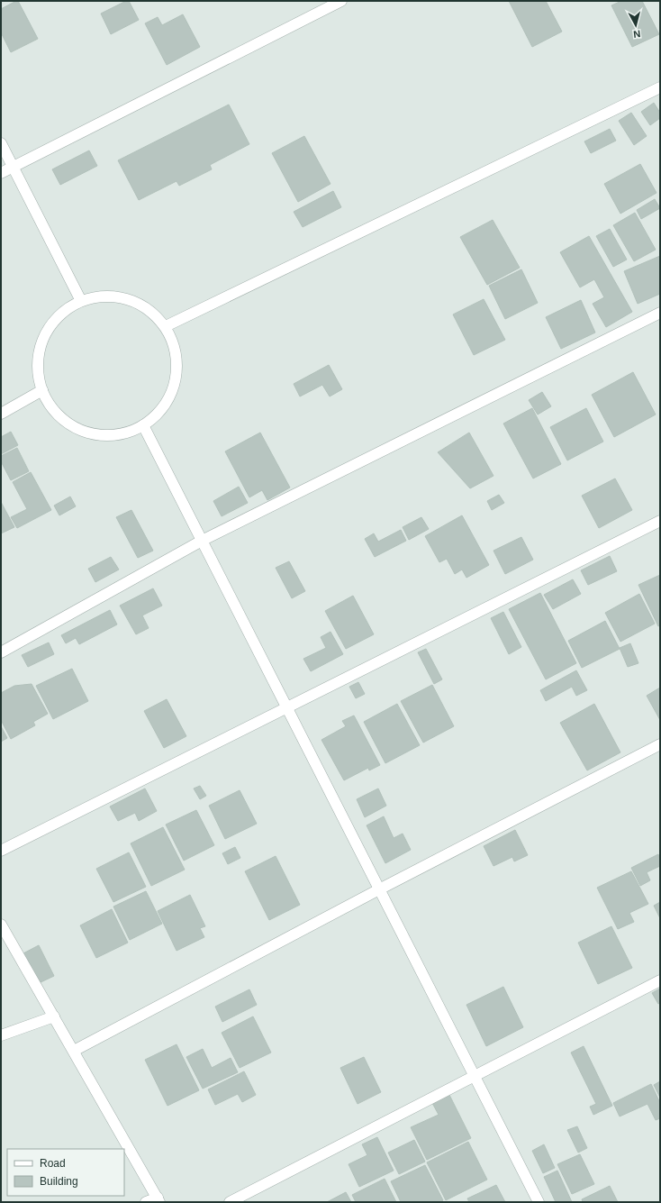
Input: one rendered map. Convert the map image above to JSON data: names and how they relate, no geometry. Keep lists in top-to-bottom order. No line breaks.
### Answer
{"legend":["Road","Building"],"north":"bottom"}
